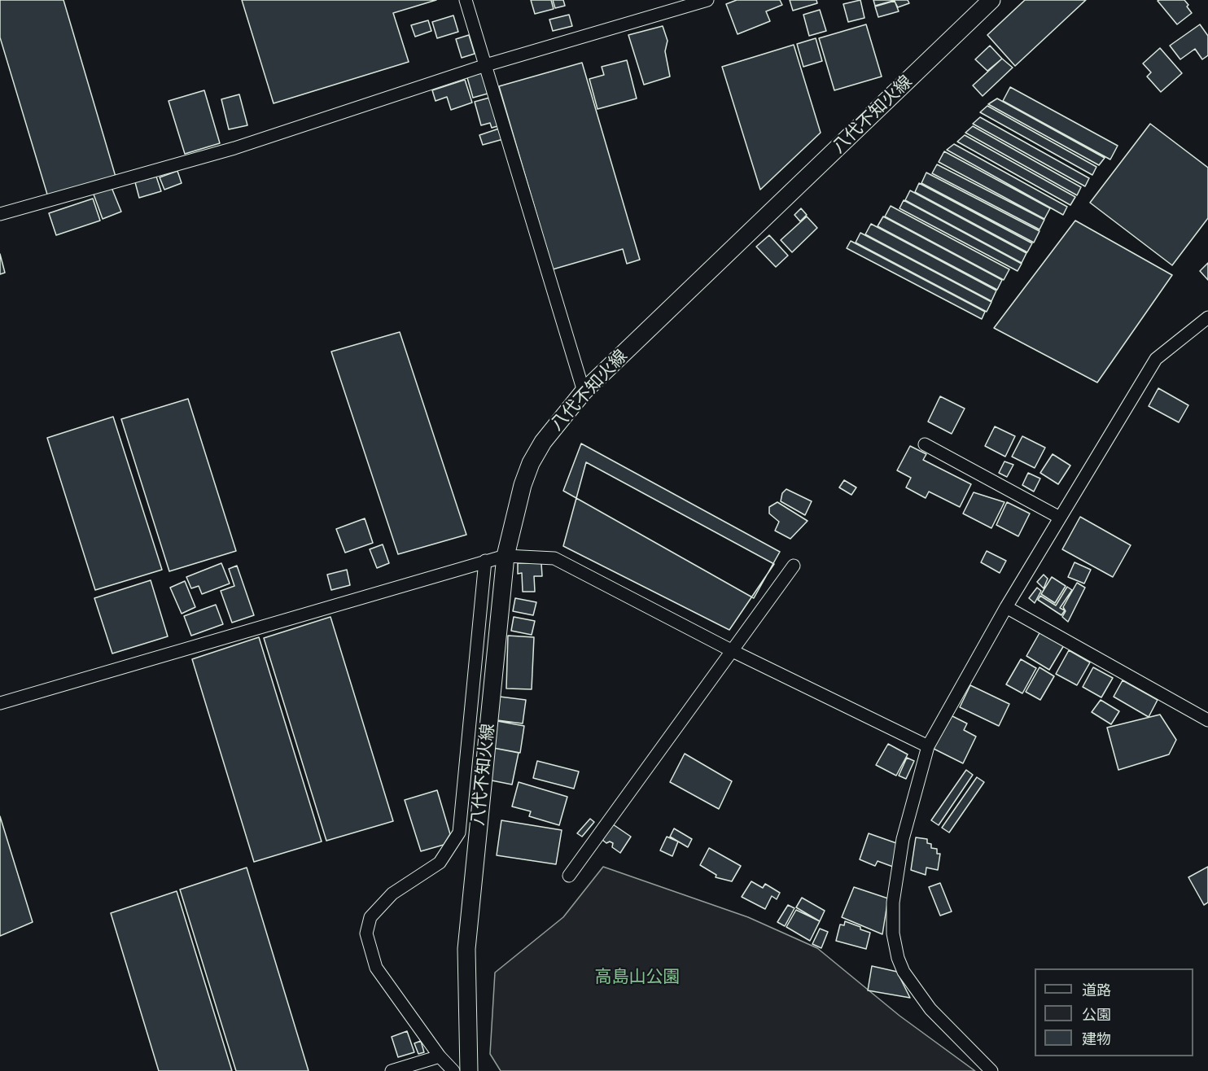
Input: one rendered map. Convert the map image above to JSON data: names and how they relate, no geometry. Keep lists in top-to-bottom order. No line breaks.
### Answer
{"streets":{"main road":["八代不知火線"]},"parks":["高島山公園"],"legend":["道路","公園","建物"]}
